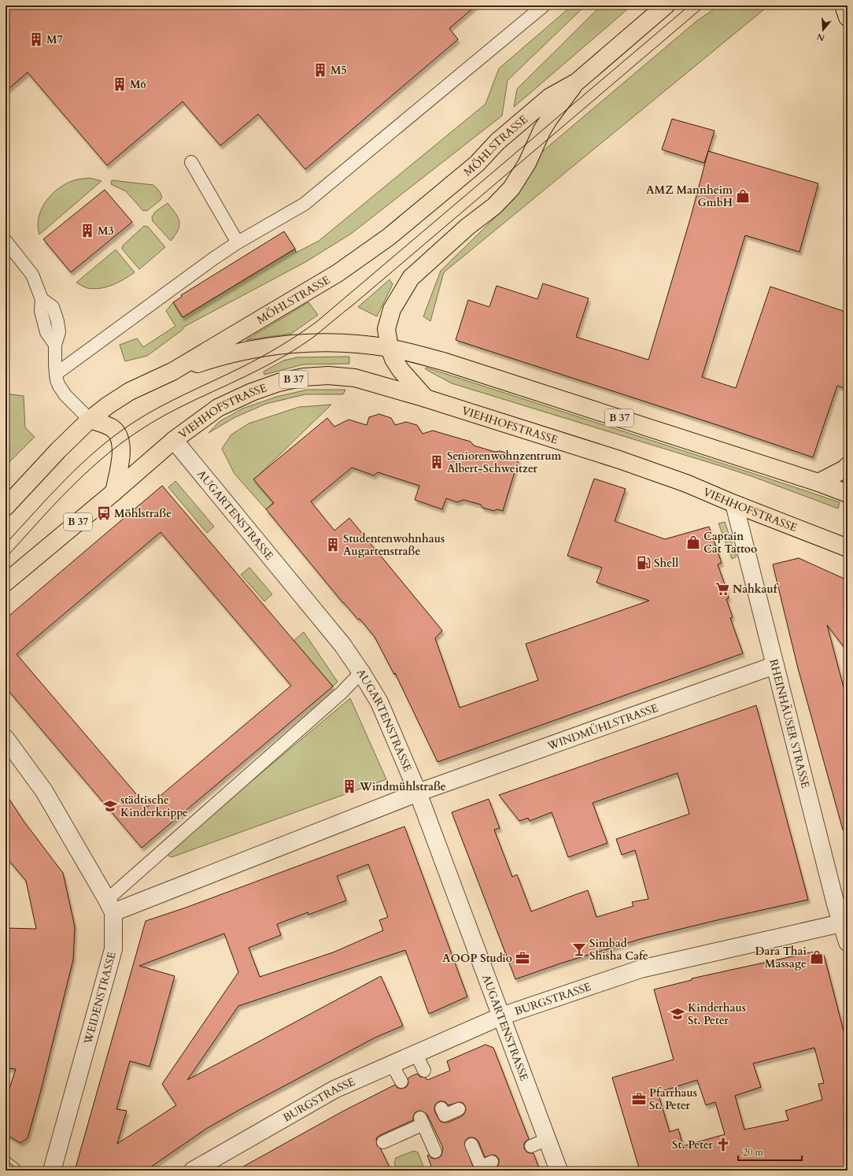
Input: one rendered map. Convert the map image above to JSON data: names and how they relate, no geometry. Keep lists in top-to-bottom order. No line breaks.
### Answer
{"streets":{"main road":["MÖHLSTRASSE","B 37","VIEHHOFSTRASSE"],"street":["AUGARTENSTRASSE","RHEINHÄUSER STRASSE","WINDMÜHLSTRASSE","WEIDENSTRASSE","BURGSTRASSE"]},"crossings":[["MÖHLSTRASSE","B 37"],["MÖHLSTRASSE","VIEHHOFSTRASSE"],["B 37","VIEHHOFSTRASSE"],["B 37","AUGARTENSTRASSE"],["VIEHHOFSTRASSE","AUGARTENSTRASSE"],["VIEHHOFSTRASSE","RHEINHÄUSER STRASSE"],["AUGARTENSTRASSE","WINDMÜHLSTRASSE"],["AUGARTENSTRASSE","BURGSTRASSE"],["RHEINHÄUSER STRASSE","WINDMÜHLSTRASSE"],["RHEINHÄUSER STRASSE","BURGSTRASSE"],["WINDMÜHLSTRASSE","WEIDENSTRASSE"]],"places":{"building":["M7","M5","M6","M3","Seniorenwohnzentrum Albert-Schweitzer","Studentenwohnhaus Augartenstraße","Windmühlstraße"],"shop":["AMZ Mannheim GmbH","Captain Cat Tattoo","Dara Thai Massage"],"bus stop":["Möhlstraße"],"fuel station":["Shell"],"supermarket":["Nahkauf"],"school or university":["städtische Kinderkrippe","Kinderhaus St. Peter"],"bar":["Simbad Shisha Cafe"],"office":["AOOP Studio","Pfarrhaus St. Peter"],"church":["St. Peter"]},"scale_bar":"20 m","north":"bottom"}
